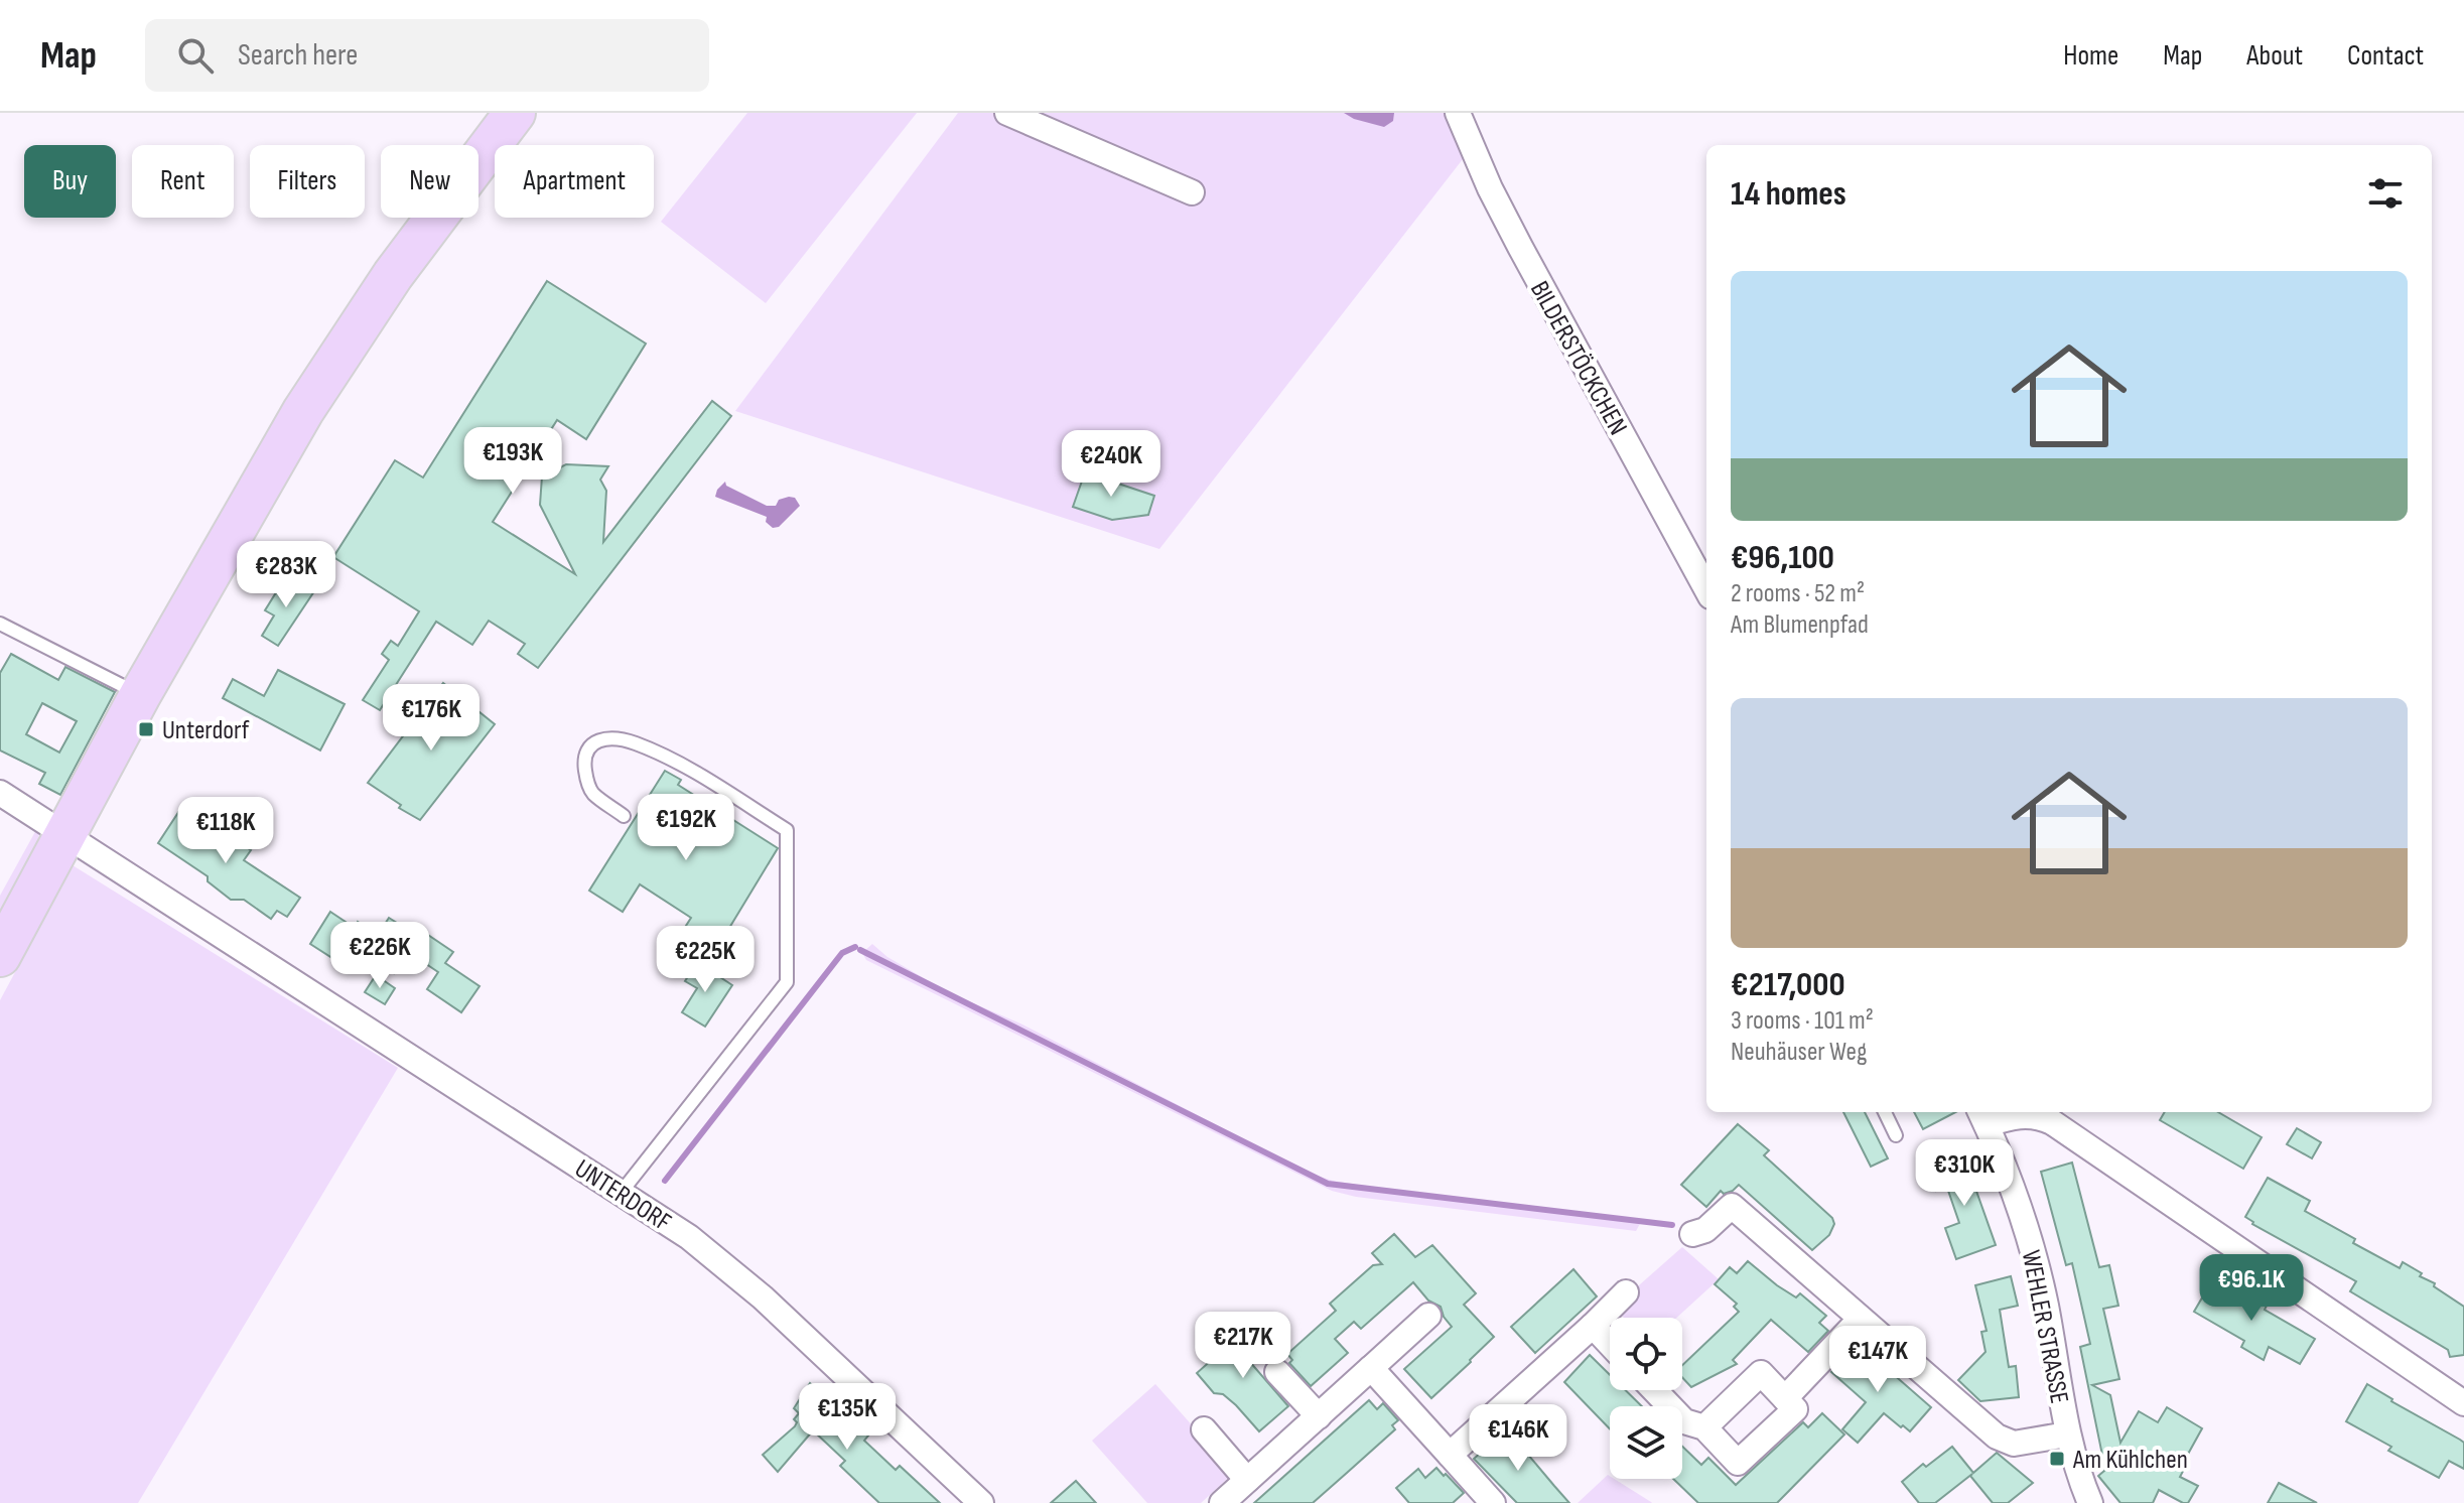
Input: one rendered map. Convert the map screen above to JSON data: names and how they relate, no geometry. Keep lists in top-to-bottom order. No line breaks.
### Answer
{"streets":{"street":["BILDERSTÖCKCHEN","UNTERDORF","WEHLER STRASSE"]},"places":{"transit":["Unterdorf","Am Kühlchen"]},"page":{"header":"Map","search":"Search here","nav":["Home","Map","About","Contact"],"chip":["Buy","Rent","Filters","New","Apartment"],"heading":"14 homes","list":[{"name":"€96,100","note":"2 rooms · 52 m² · Am Blumenpfad"},{"name":"€217,000","note":"3 rooms · 101 m² · Neuhäuser Weg"}],"price":["€193K","€240K","€283K","€176K","€192K","€118K","€226K","€225K","€310K","€96.1K","€217K","€147K","€135K","€146K"]}}
